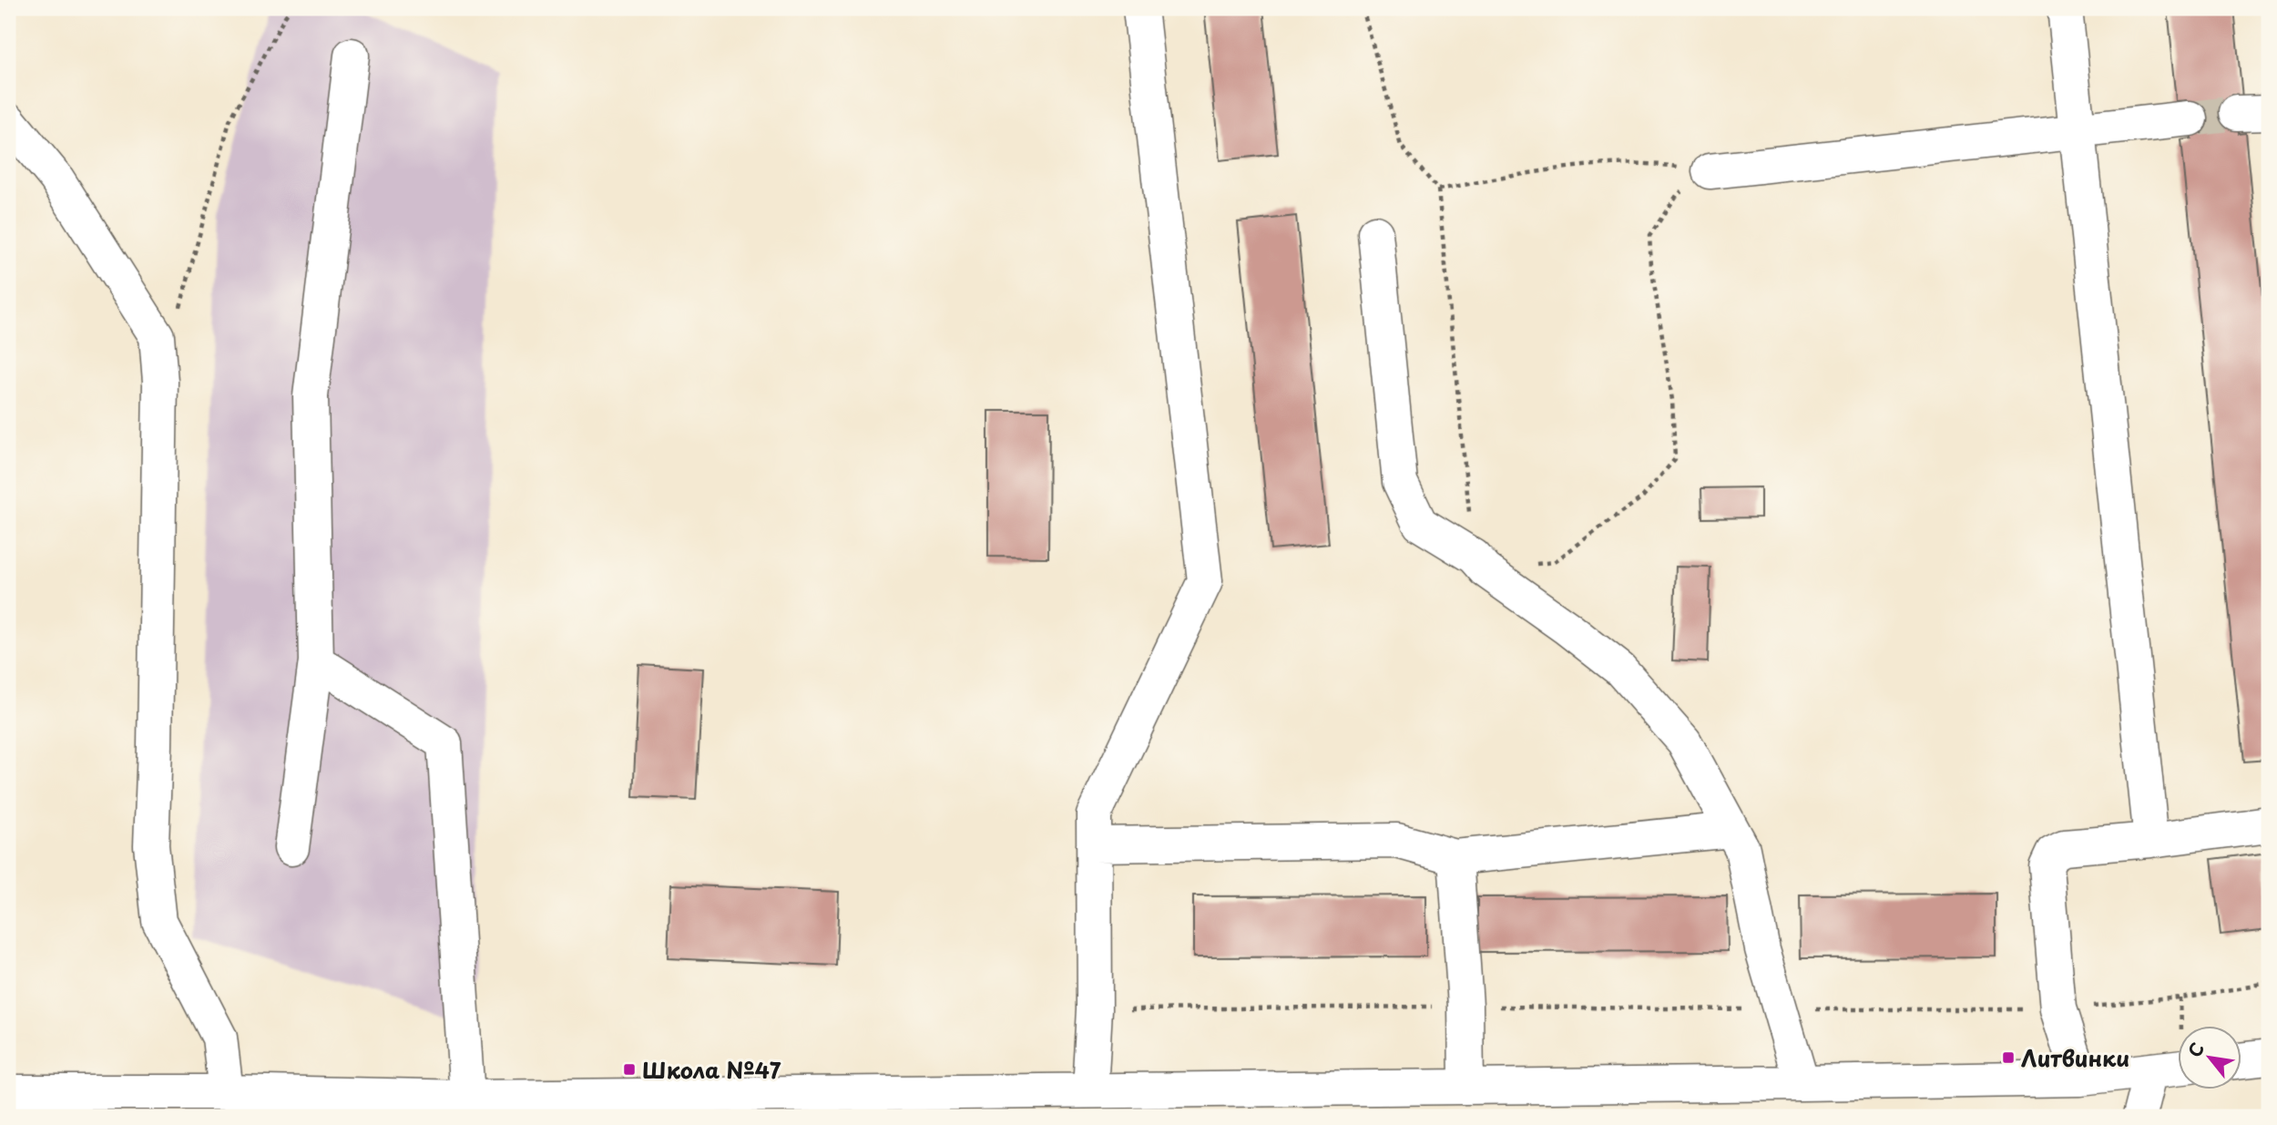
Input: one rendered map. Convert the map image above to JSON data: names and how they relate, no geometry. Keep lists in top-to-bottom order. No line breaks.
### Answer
{"places":{"transit":["Литвинки","Школа №47"]},"north":"top left"}
